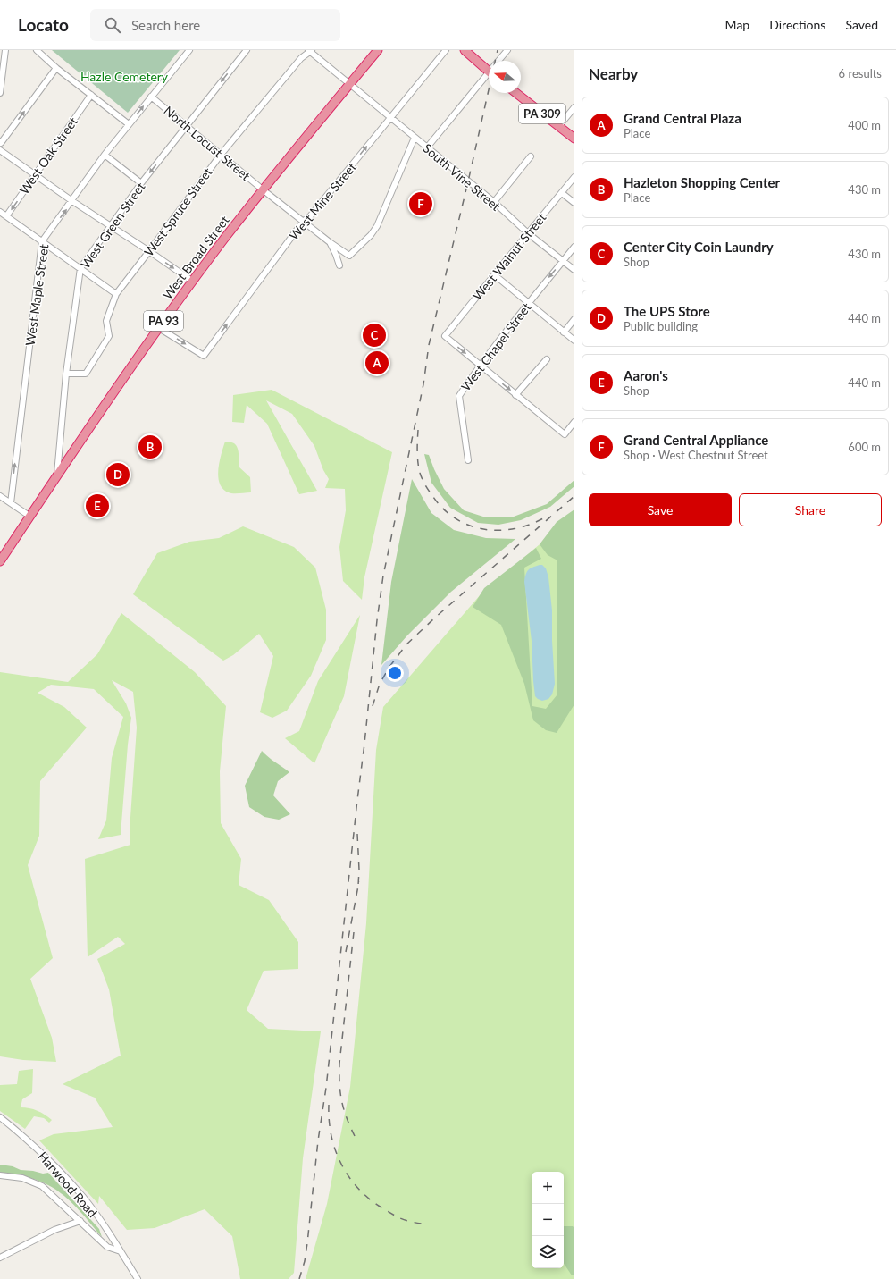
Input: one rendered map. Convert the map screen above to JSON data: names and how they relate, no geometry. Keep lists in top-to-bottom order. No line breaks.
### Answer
{"streets":{"highway":["PA 309","West Broad Street","PA 93"],"street":["North Locust Street","West Oak Street","South Vine Street","West Mine Street","West Spruce Street","West Green Street","West Walnut Street","West Maple Street","West Chapel Street","Harwood Road"]},"crossings":[["North Locust Street","South Vine Street"],["North Locust Street","West Mine Street"],["North Locust Street","West Spruce Street"],["North Locust Street","West Green Street"],["North Locust Street","West Broad Street"],["North Locust Street","West Maple Street"],["South Vine Street","West Mine Street"],["South Vine Street","West Spruce Street"],["South Vine Street","West Walnut Street"],["South Vine Street","West Broad Street"],["South Vine Street","West Chapel Street"],["West Mine Street","West Broad Street"],["West Spruce Street","West Green Street"],["West Green Street","West Broad Street"],["West Walnut Street","West Chapel Street"]],"one_way":["West Mine Street","West Green Street","West Maple Street"],"parks":["Hazle Cemetery"],"north":"left","page":{"header":"Locato","search":"Search here","nav":["Map","Directions","Saved"],"heading":["Nearby","6 results"],"list":[{"mark":"A","name":"Grand Central Plaza","note":"Place","value":"400 m"},{"mark":"B","name":"Hazleton Shopping Center","note":"Place","value":"430 m"},{"mark":"C","name":"Center City Coin Laundry","note":"Shop","value":"430 m"},{"mark":"D","name":"The UPS Store","note":"Public building","value":"440 m"},{"mark":"E","name":"Aaron's","note":"Shop","value":"440 m"},{"mark":"F","name":"Grand Central Appliance","note":"Shop · West Chestnut Street","value":"600 m"}],"pins":["F","C","A","B","D","E"],"buttons":["Save","Share"],"map_buttons":["+","−"]}}
